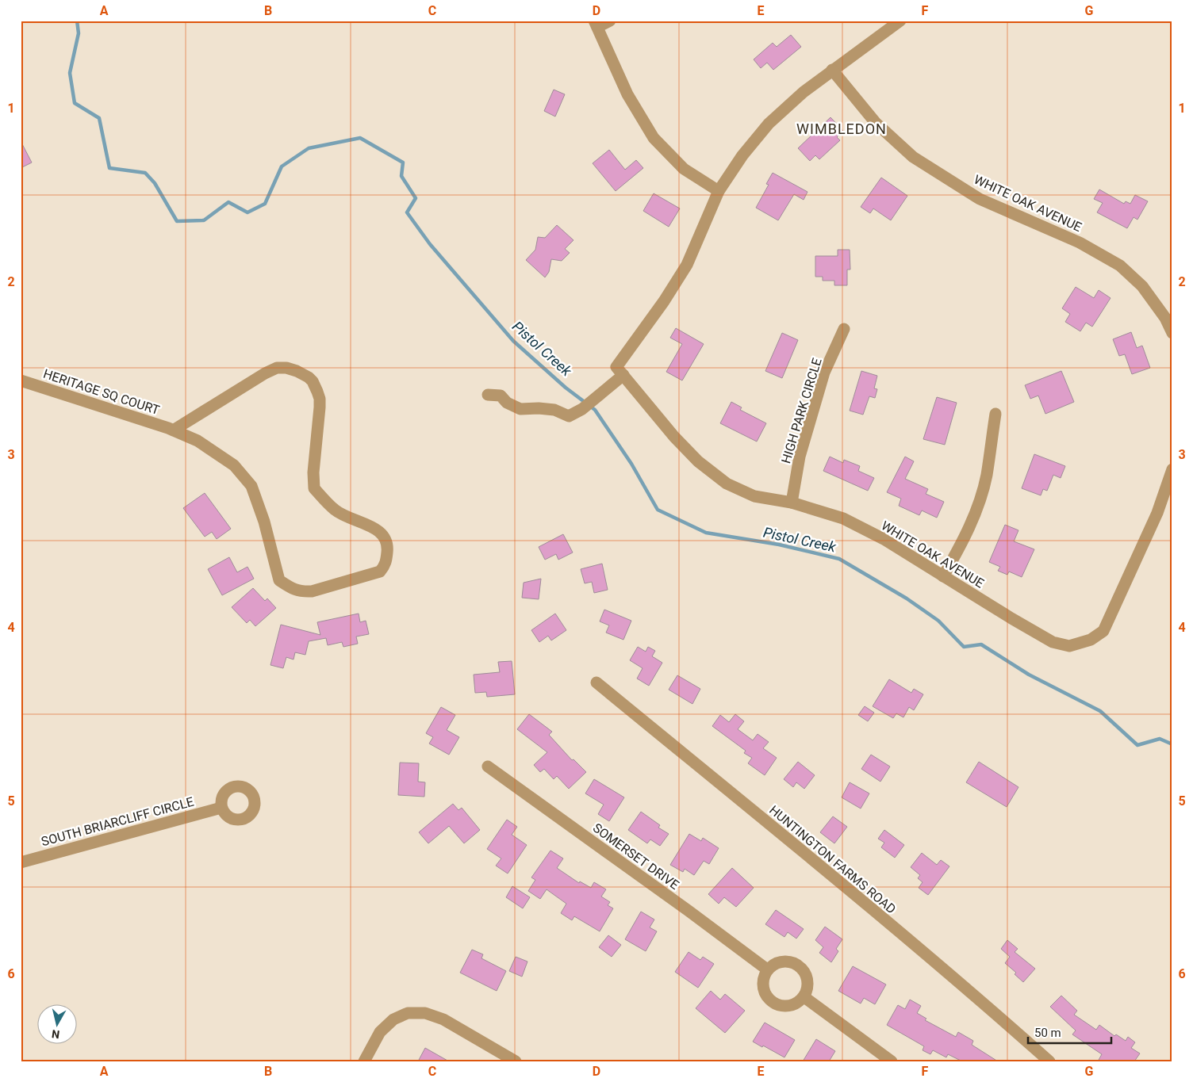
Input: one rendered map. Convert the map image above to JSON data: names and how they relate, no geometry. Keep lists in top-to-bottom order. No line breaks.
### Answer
{"streets":{"street":["WHITE OAK AVENUE","HERITAGE SQ COURT","HIGH PARK CIRCLE","SOUTH BRIARCLIFF CIRCLE","SOMERSET DRIVE","HUNTINGTON FARMS ROAD"]},"crossings":[["WHITE OAK AVENUE","HIGH PARK CIRCLE"]],"districts":["WIMBLEDON"],"water":["Pistol Creek"],"scale_bar":"50 m","north":"bottom","grid":{"columns":["A","B","C","D","E","F","G"],"rows":["1","2","3","4","5","6"]}}
